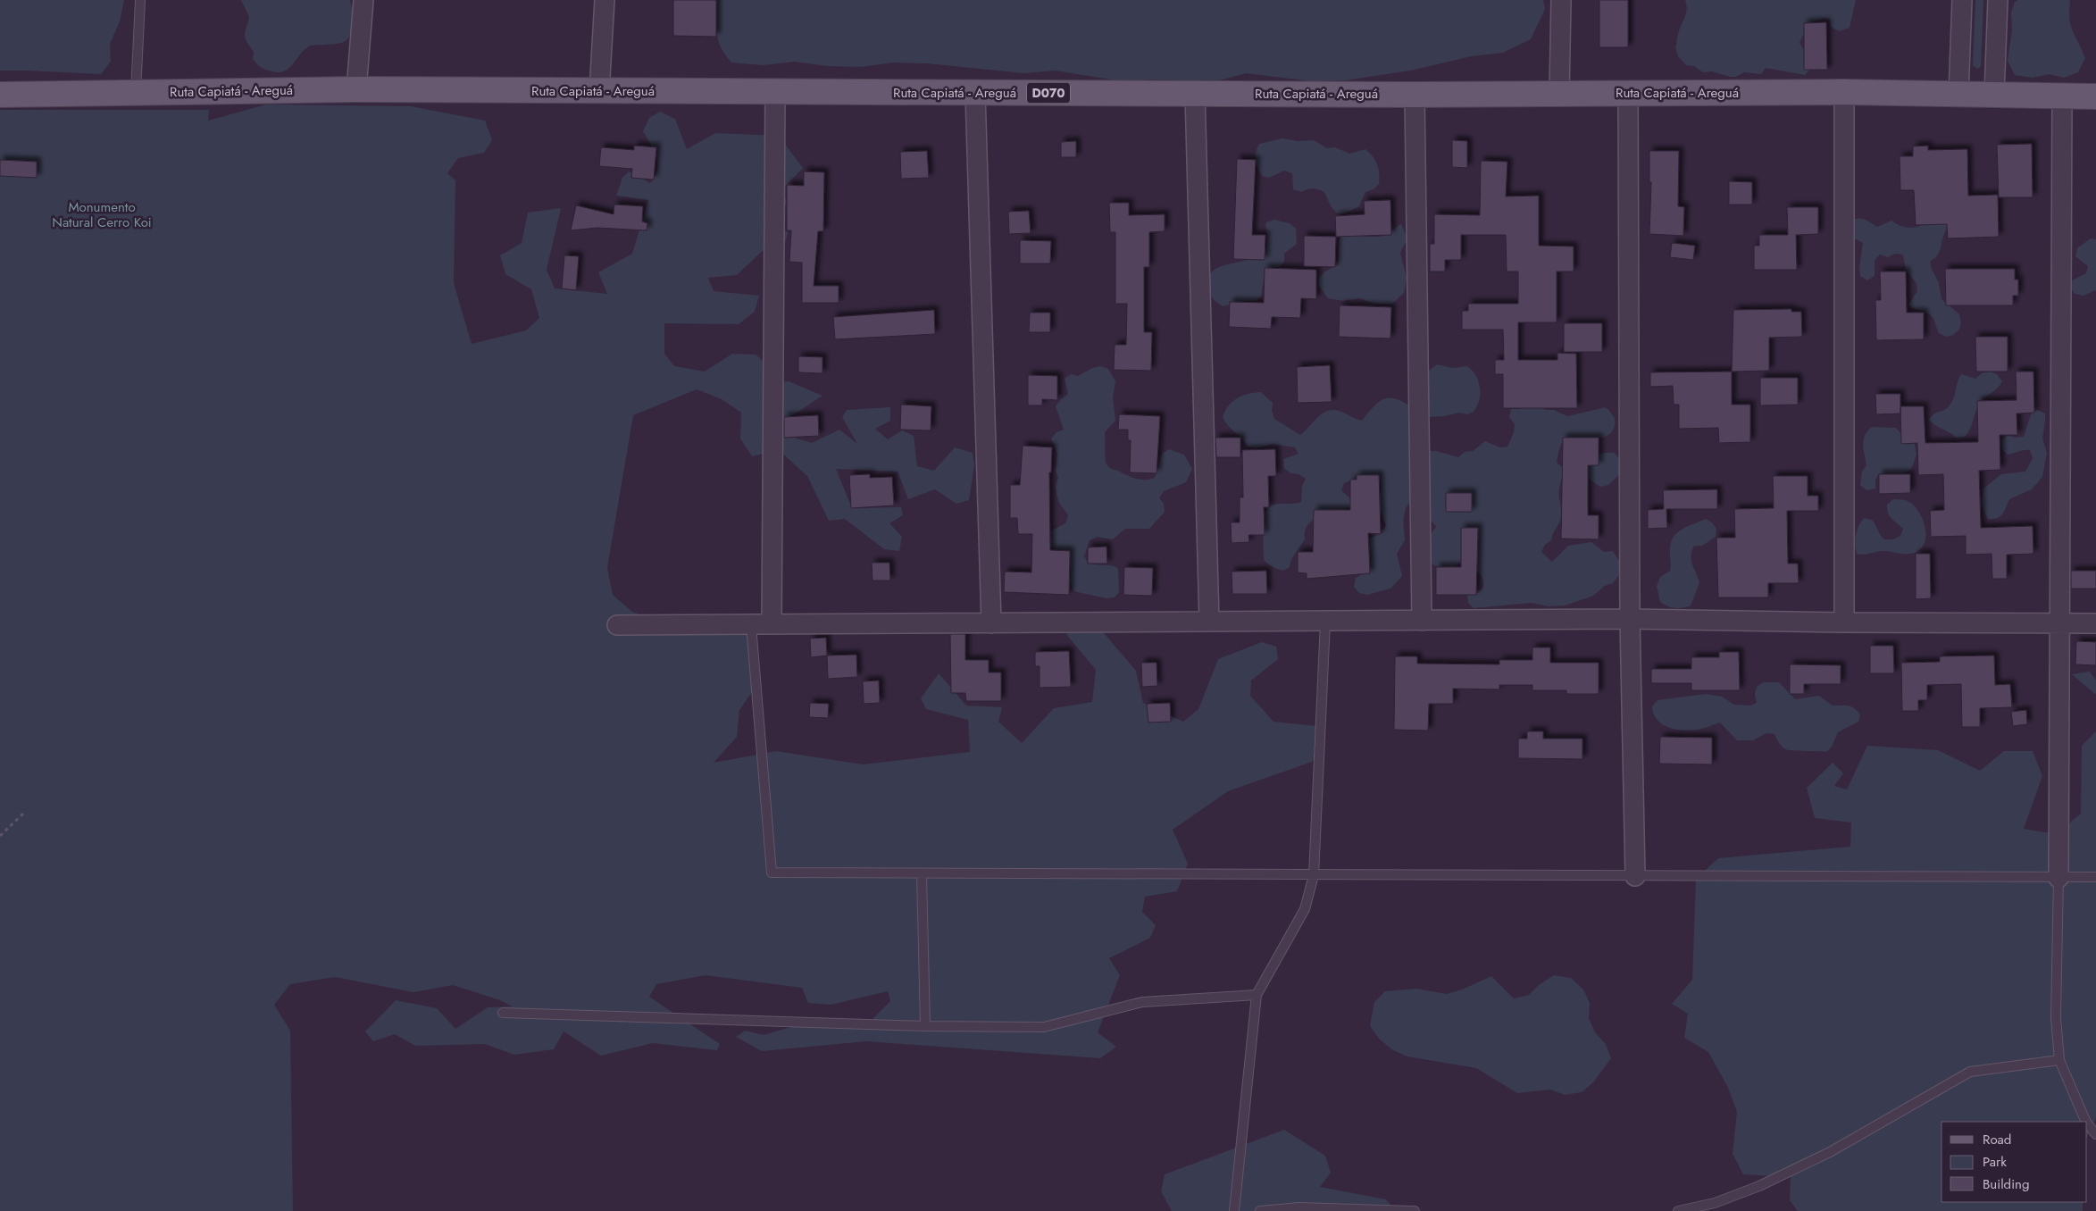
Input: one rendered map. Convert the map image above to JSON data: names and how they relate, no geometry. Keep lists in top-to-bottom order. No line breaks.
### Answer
{"streets":{"main road":["Ruta Capiatá - Areguá","D070"]},"parks":["Monumento Natural Cerro Koi"],"legend":["Road","Park","Building"]}
